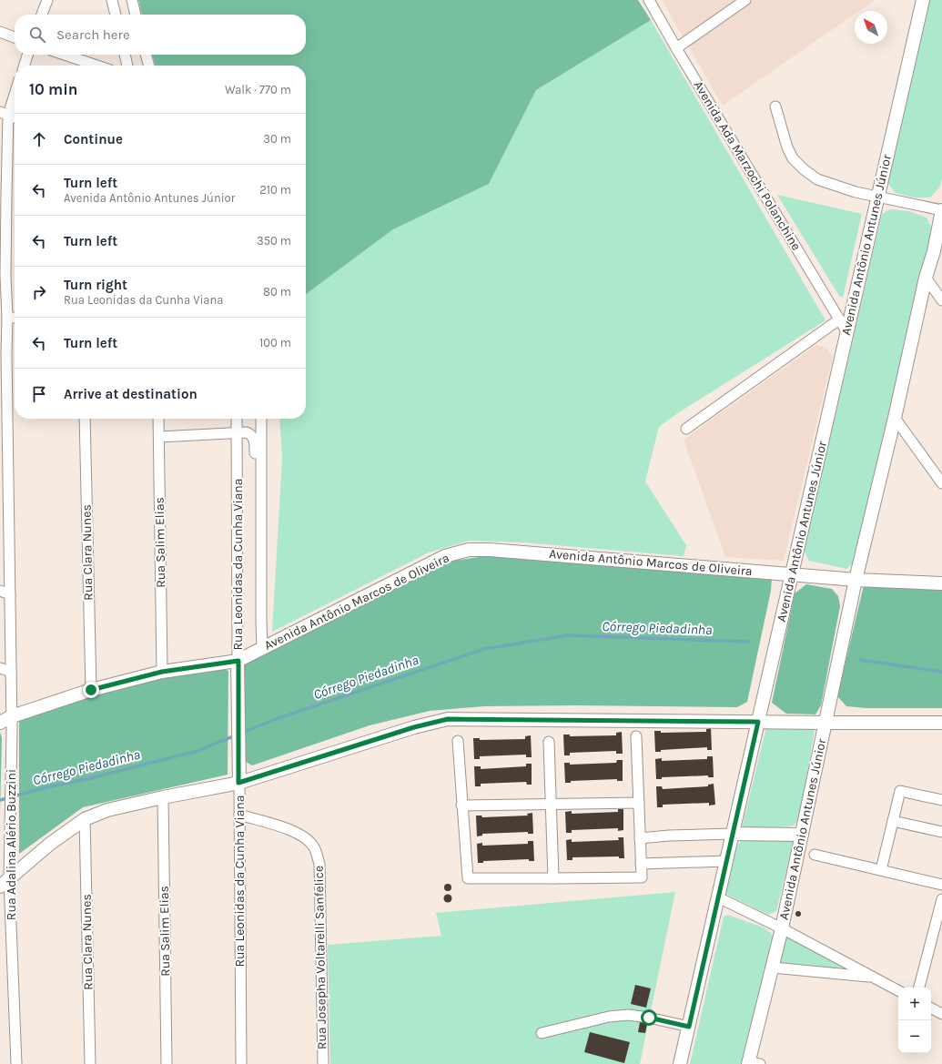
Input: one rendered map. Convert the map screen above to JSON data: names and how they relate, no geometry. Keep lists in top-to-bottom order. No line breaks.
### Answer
{"streets":{"main road":["Avenida Antônio Antunes Júnior","Avenida Antônio Marcos de Oliveira","Rua Leonidas da Cunha Viana"],"street":["Avenida Ada Marzochi Polanchine","Rua Salim Elias","Rua Clara Nunes","Rua Adalina Alério Buzzini","Rua Josepha Voltarelli Sanfelice"]},"crossings":[["Avenida Ada Marzochi Polanchine","Avenida Antônio Antunes Júnior"],["Avenida Antônio Antunes Júnior","Avenida Antônio Marcos de Oliveira"],["Rua Salim Elias","Avenida Antônio Marcos de Oliveira"],["Rua Clara Nunes","Avenida Antônio Marcos de Oliveira"],["Avenida Antônio Marcos de Oliveira","Rua Leonidas da Cunha Viana"],["Avenida Antônio Marcos de Oliveira","Rua Adalina Alério Buzzini"],["Rua Leonidas da Cunha Viana","Rua Josepha Voltarelli Sanfelice"]],"water":["Córrego Piedadinha"],"north":"top left","page":{"search":"Search here","heading":["10 min","Walk · 770 m"],"list":[["Continue","30 m"],["Turn left","Avenida Antônio Antunes Júnior","210 m"],["Turn left","350 m"],["Turn right","Rua Leonidas da Cunha Viana","80 m"],["Turn left","100 m"],"Arrive at destination"],"map_buttons":["+","−"]}}
